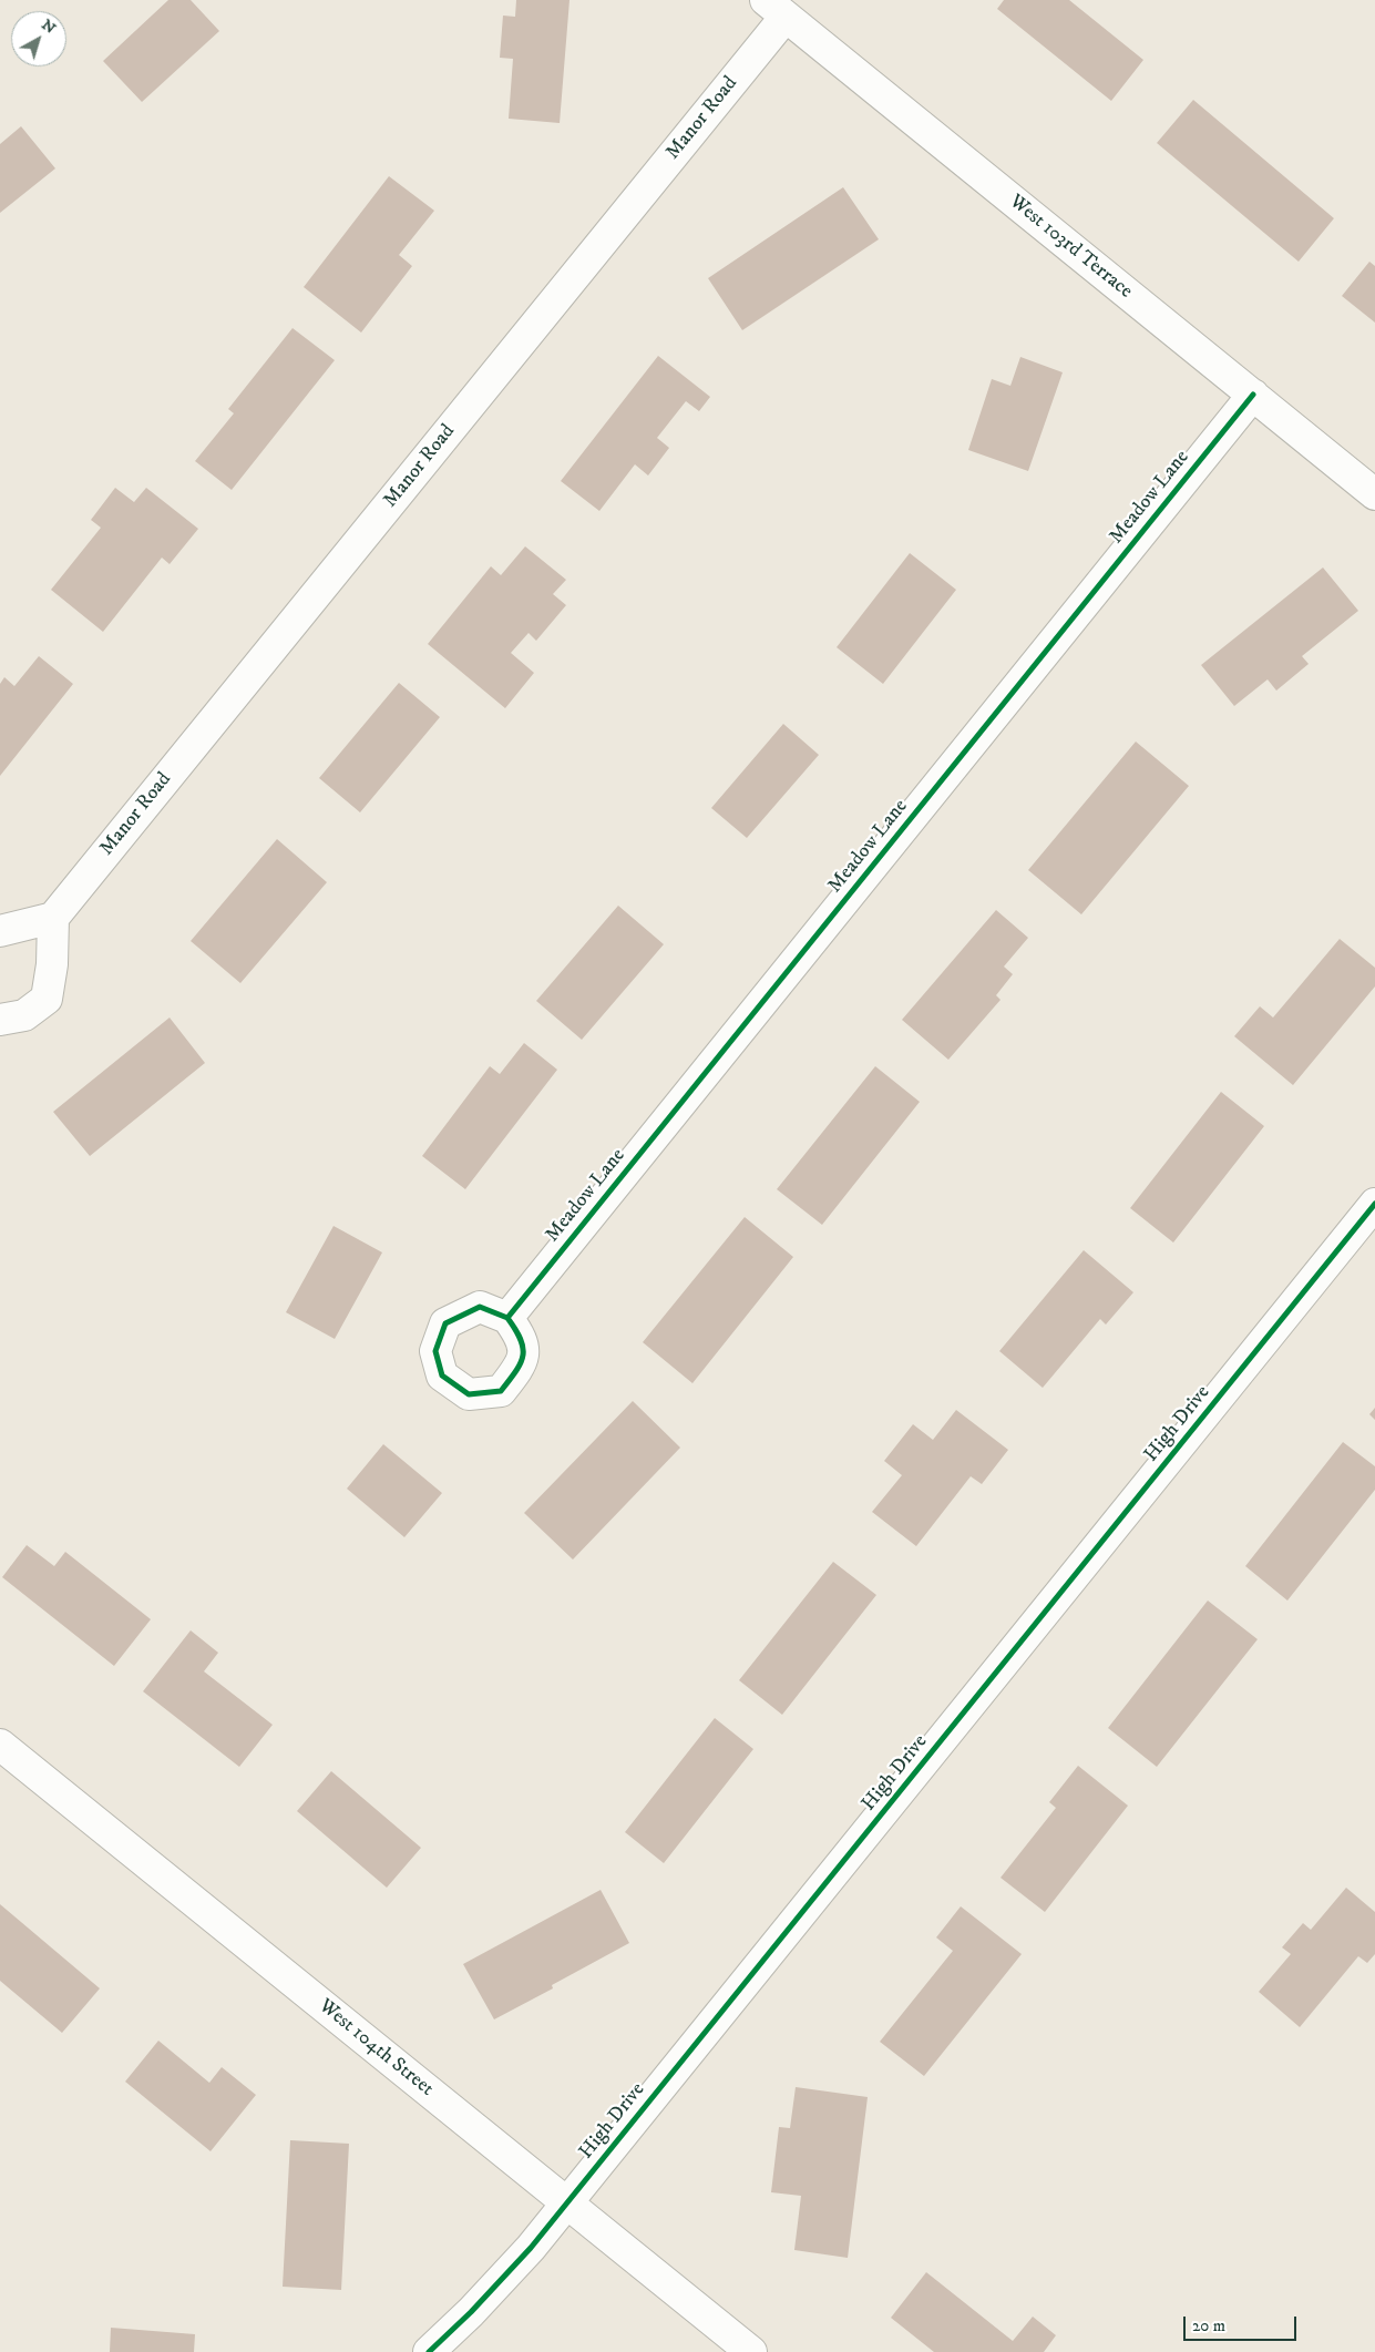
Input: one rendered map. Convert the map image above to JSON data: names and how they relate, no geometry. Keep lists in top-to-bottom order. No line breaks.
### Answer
{"streets":{"street":["Manor Road","West 103rd Terrace","Meadow Lane","High Drive","West 104th Street"]},"crossings":[["Manor Road","West 103rd Terrace"],["West 103rd Terrace","Meadow Lane"],["High Drive","West 104th Street"]],"scale_bar":"20 m","north":"top right"}
